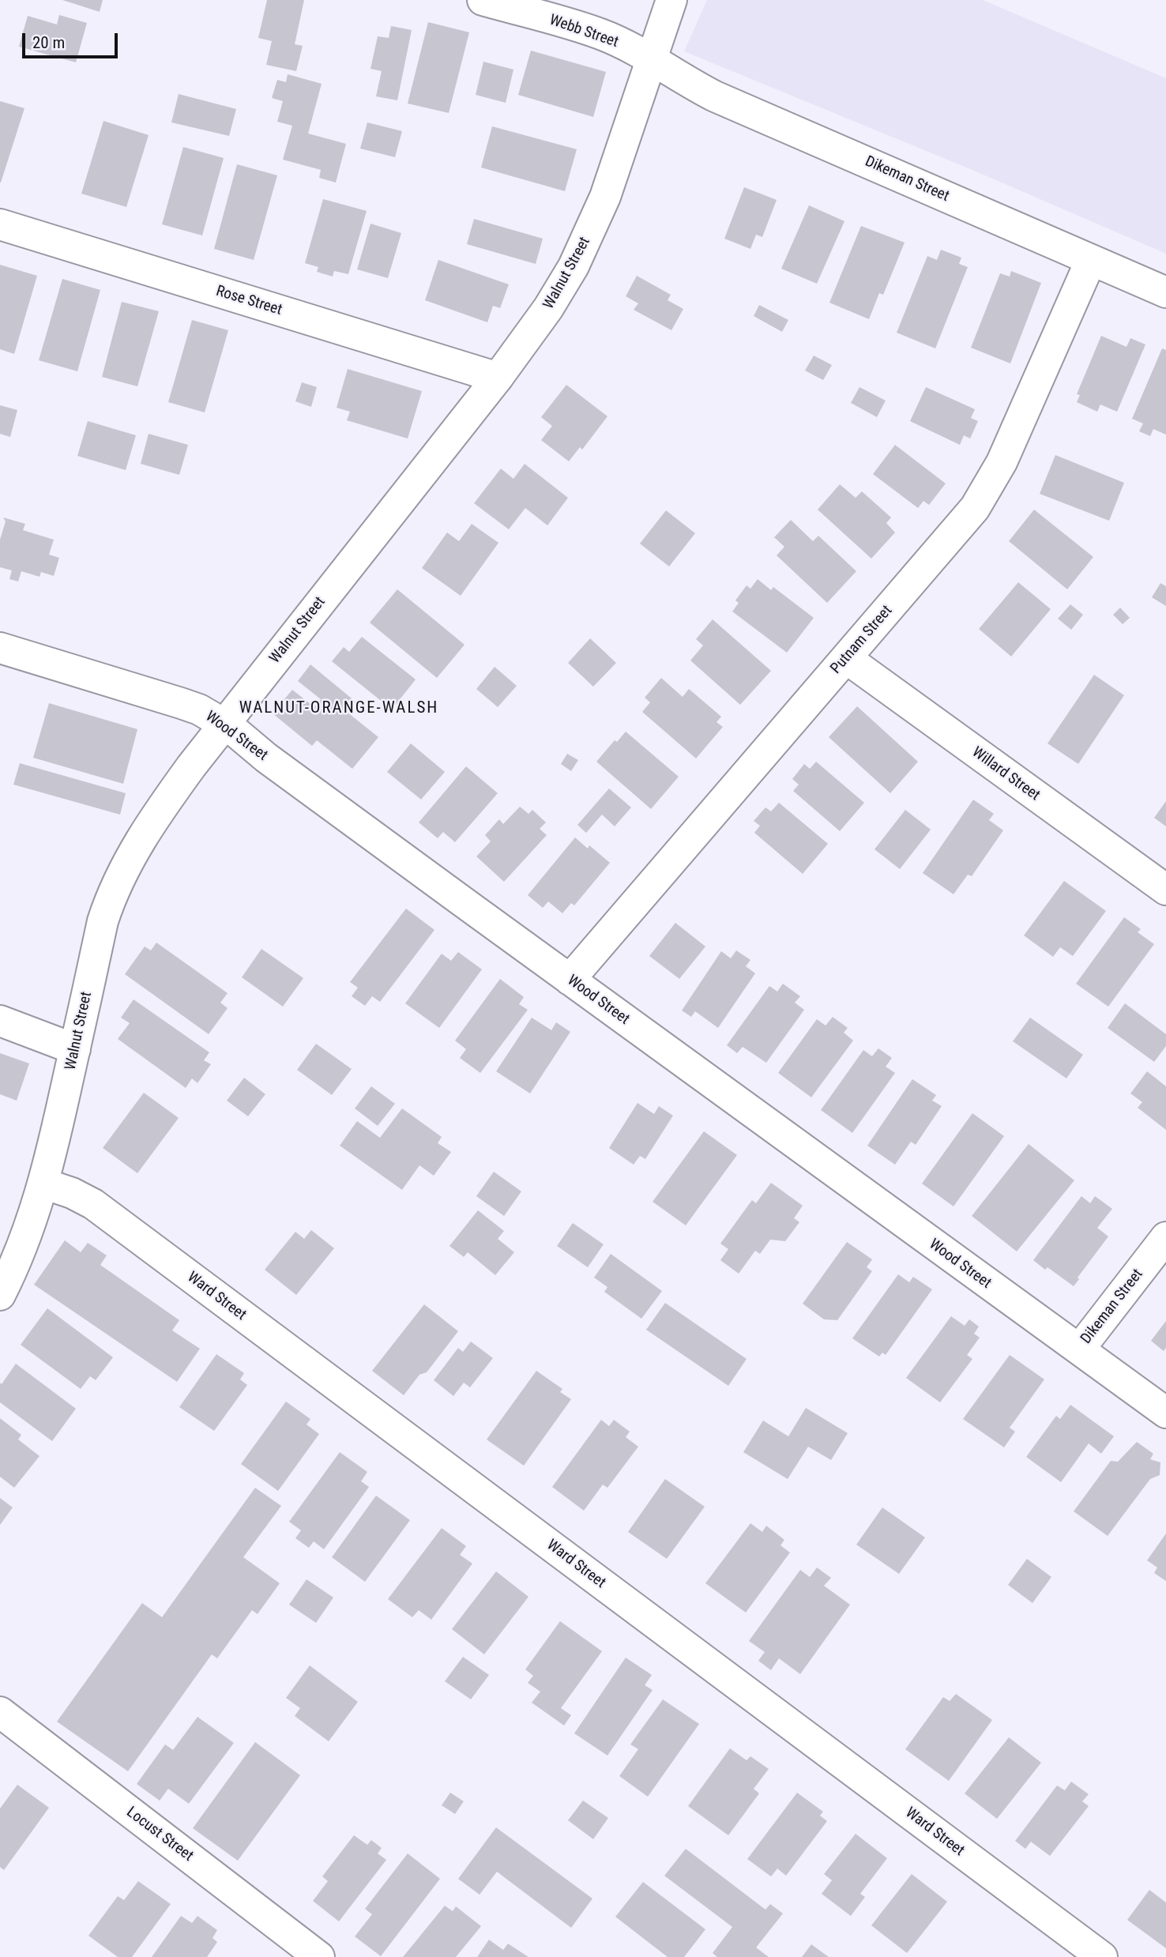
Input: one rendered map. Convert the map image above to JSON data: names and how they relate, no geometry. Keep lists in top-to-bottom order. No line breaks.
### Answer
{"streets":{"street":["Webb Street","Dikeman Street","Walnut Street","Rose Street","Putnam Street","Wood Street","Willard Street","Ward Street","Locust Street"]},"crossings":[["Webb Street","Dikeman Street"],["Webb Street","Walnut Street"],["Dikeman Street","Walnut Street"],["Dikeman Street","Putnam Street"],["Dikeman Street","Wood Street"],["Walnut Street","Rose Street"],["Walnut Street","Wood Street"],["Walnut Street","Ward Street"],["Putnam Street","Wood Street"],["Putnam Street","Willard Street"]],"districts":["WALNUT-ORANGE-WALSH"],"scale_bar":"20 m"}
